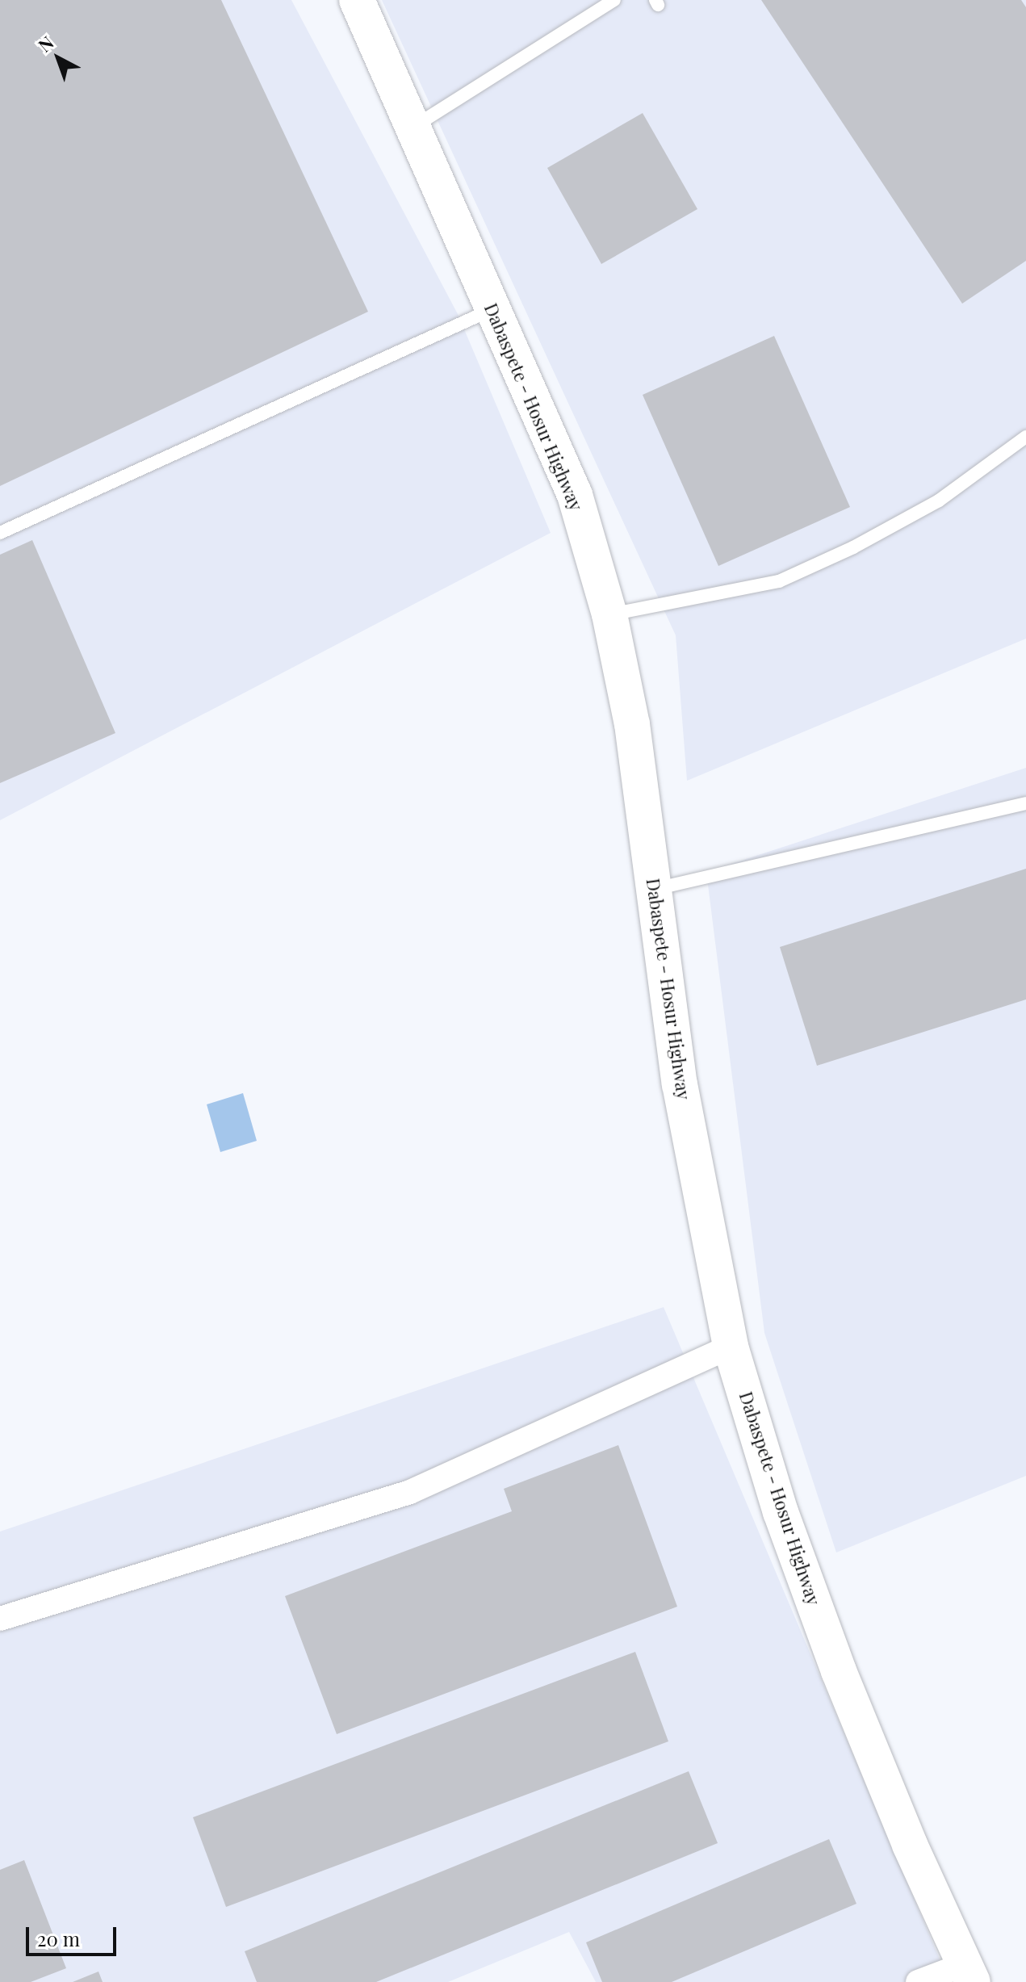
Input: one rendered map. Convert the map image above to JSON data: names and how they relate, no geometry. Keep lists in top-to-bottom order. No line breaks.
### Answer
{"streets":{"highway":["Dabaspete - Hosur Highway"]},"scale_bar":"20 m","north":"top left"}
